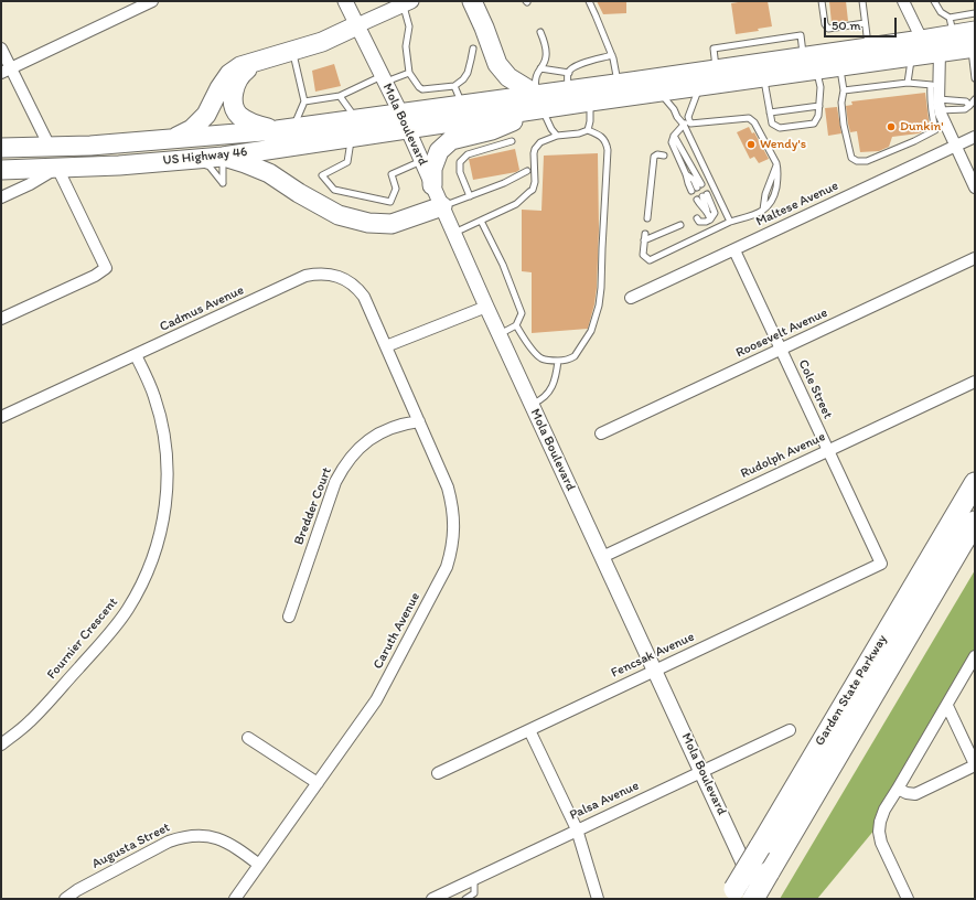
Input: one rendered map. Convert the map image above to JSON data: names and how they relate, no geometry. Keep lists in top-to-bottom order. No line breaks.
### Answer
{"streets":{"highway":["US Highway 46","Garden State Parkway"],"street":["Mola Boulevard","Maltese Avenue","Cadmus Avenue","Roosevelt Avenue","Cole Street","Rudolph Avenue","Bredder Court","Caruth Avenue","Fournier Crescent","Fencsak Avenue","Palsa Avenue","Augusta Street"]},"crossings":[["Mola Boulevard","US Highway 46"],["Mola Boulevard","Rudolph Avenue"],["Mola Boulevard","Fencsak Avenue"],["Mola Boulevard","Palsa Avenue"],["Maltese Avenue","Cole Street"],["Cadmus Avenue","Caruth Avenue"],["Cadmus Avenue","Fournier Crescent"],["Roosevelt Avenue","Cole Street"],["Cole Street","Rudolph Avenue"],["Cole Street","Fencsak Avenue"],["Bredder Court","Caruth Avenue"],["Caruth Avenue","Augusta Street"]],"places":["Dunkin'","Wendy's"],"scale_bar":"50 m"}
